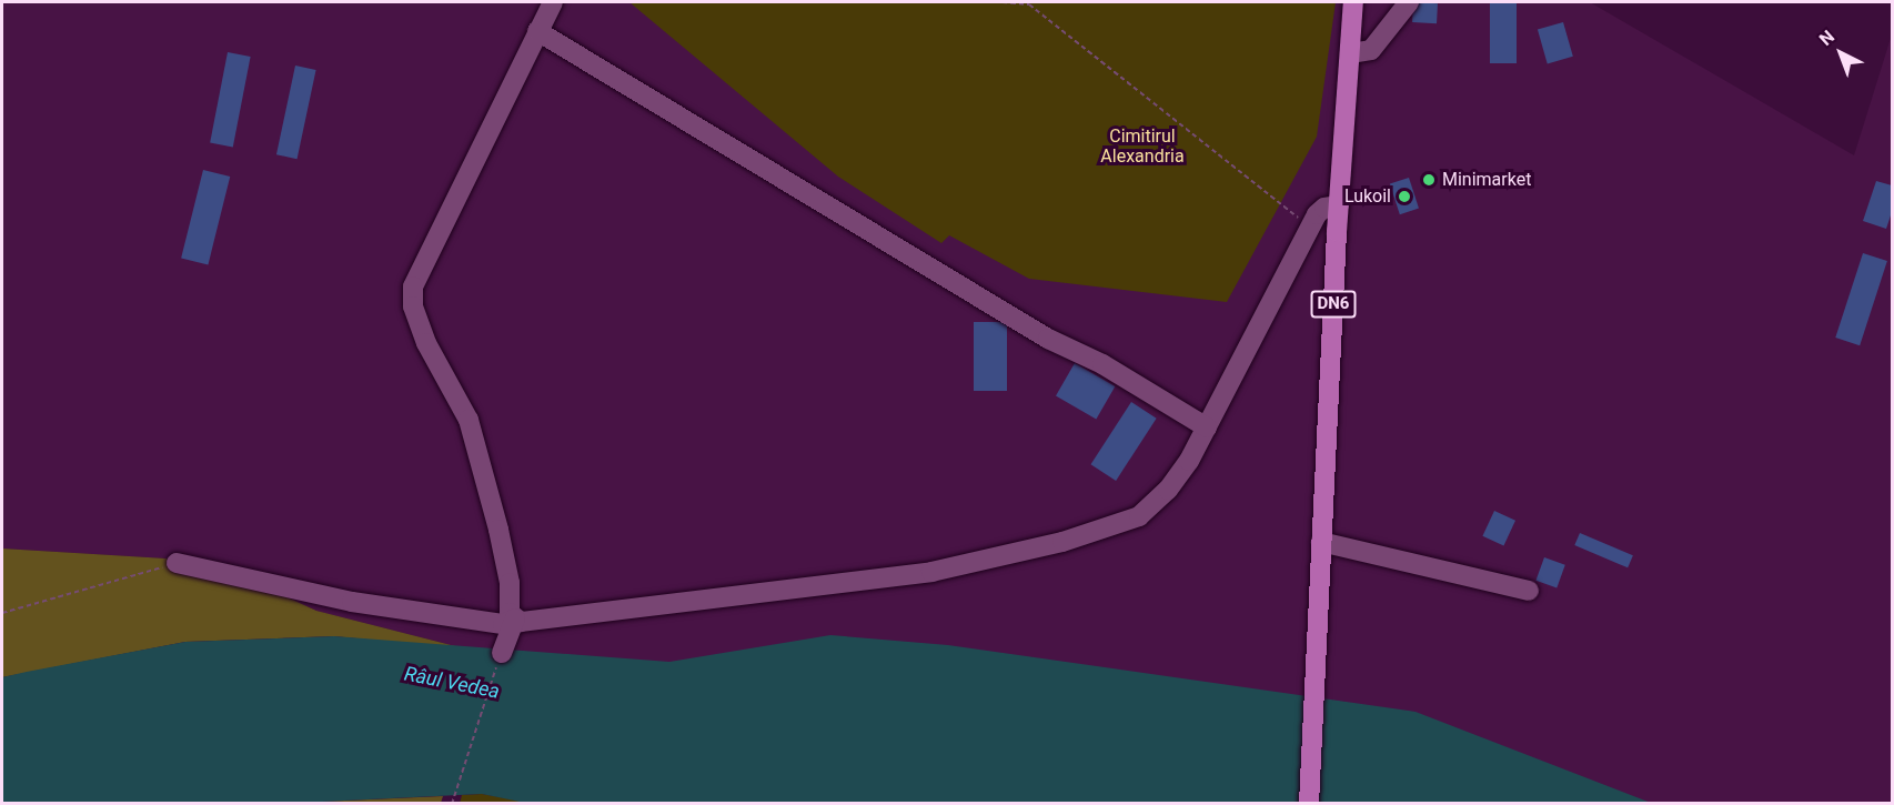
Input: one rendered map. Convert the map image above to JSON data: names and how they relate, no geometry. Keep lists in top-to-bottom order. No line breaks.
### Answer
{"streets":{"main road":["DN6"]},"water":["Râul Vedea"],"parks":["Cimitirul Alexandria"],"places":["Minimarket","Lukoil"],"north":"top left"}
